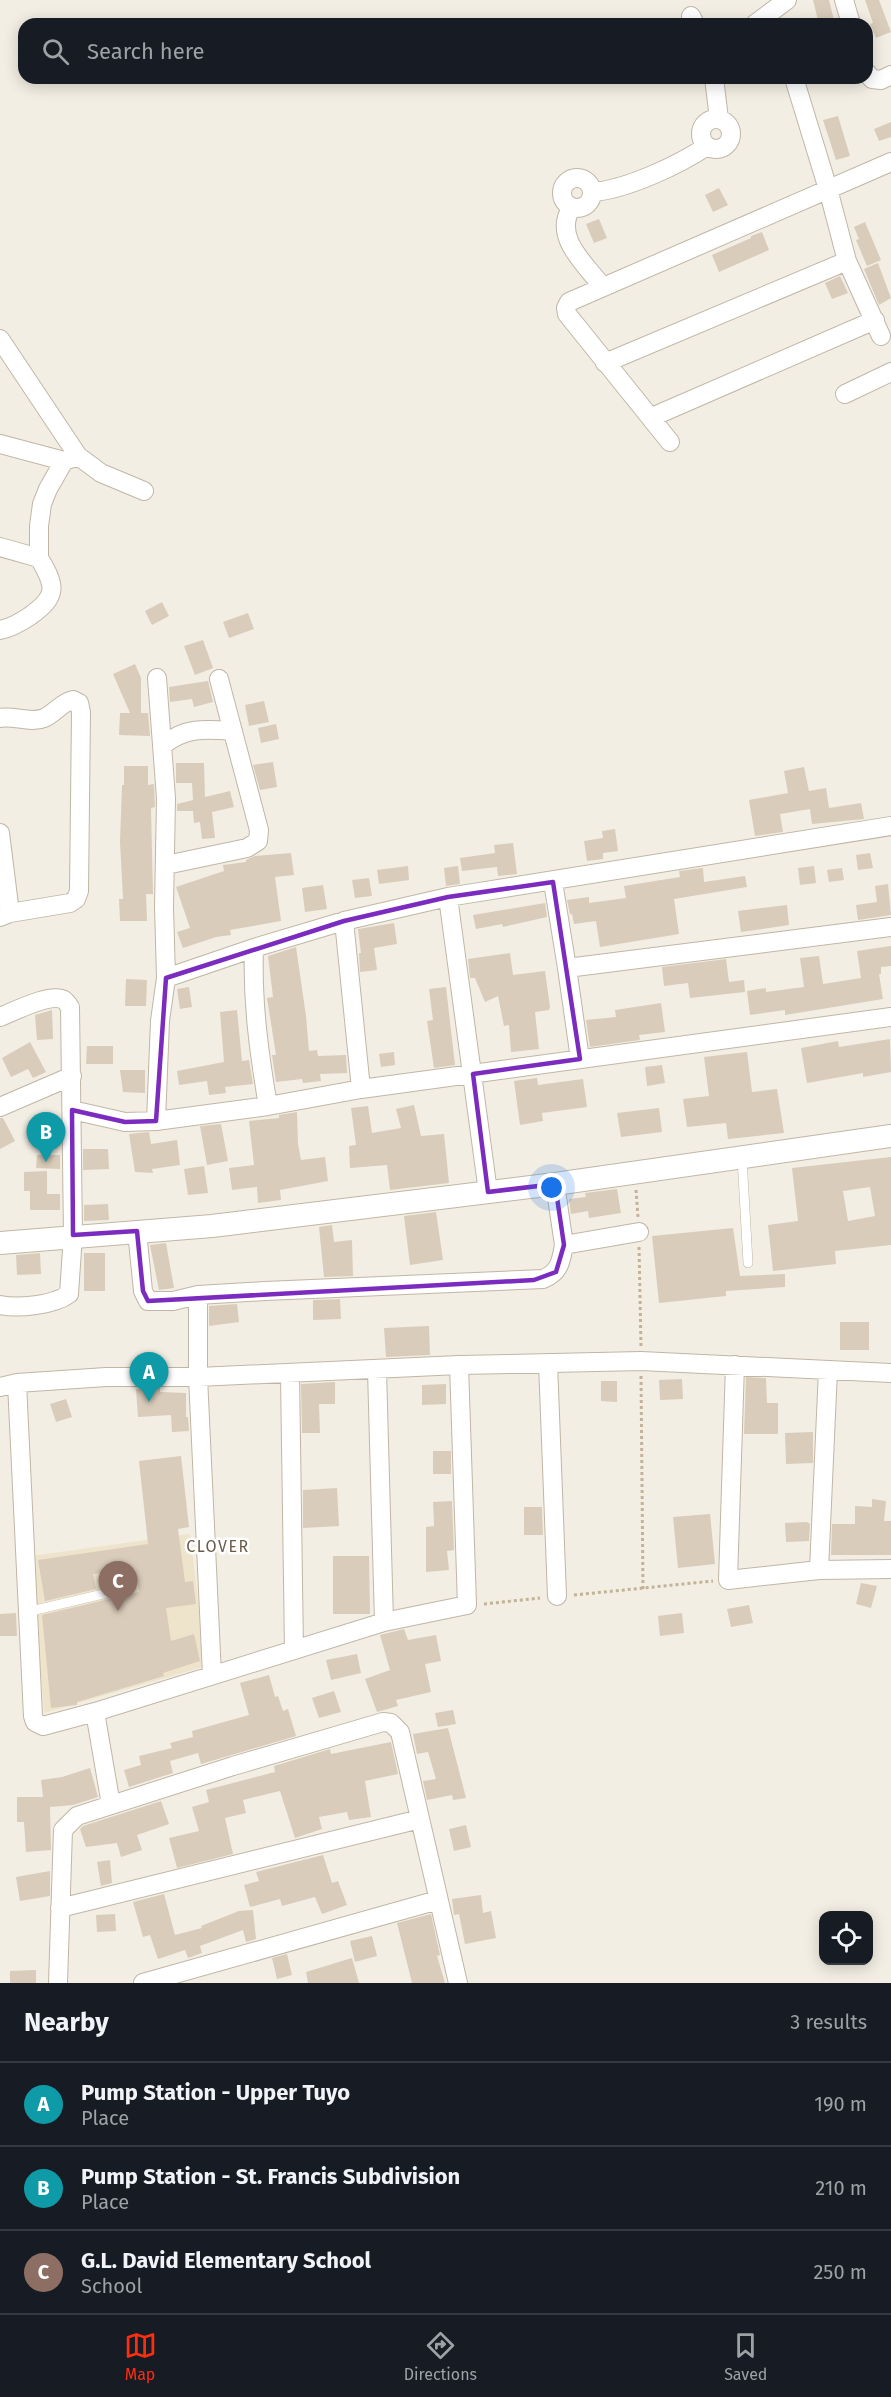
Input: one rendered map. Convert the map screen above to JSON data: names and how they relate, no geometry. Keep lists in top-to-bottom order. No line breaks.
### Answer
{"districts":["CLOVER"],"page":{"search":"Search here","pins":["B","A","C"],"heading":["Nearby","3 results"],"list":[{"mark":"A","name":"Pump Station - Upper Tuyo","note":"Place","value":"190 m"},{"mark":"B","name":"Pump Station - St. Francis Subdivision","note":"Place","value":"210 m"},{"mark":"C","name":"G.L. David Elementary School","note":"School","value":"250 m"}],"nav":["Map","Directions","Saved"]}}
